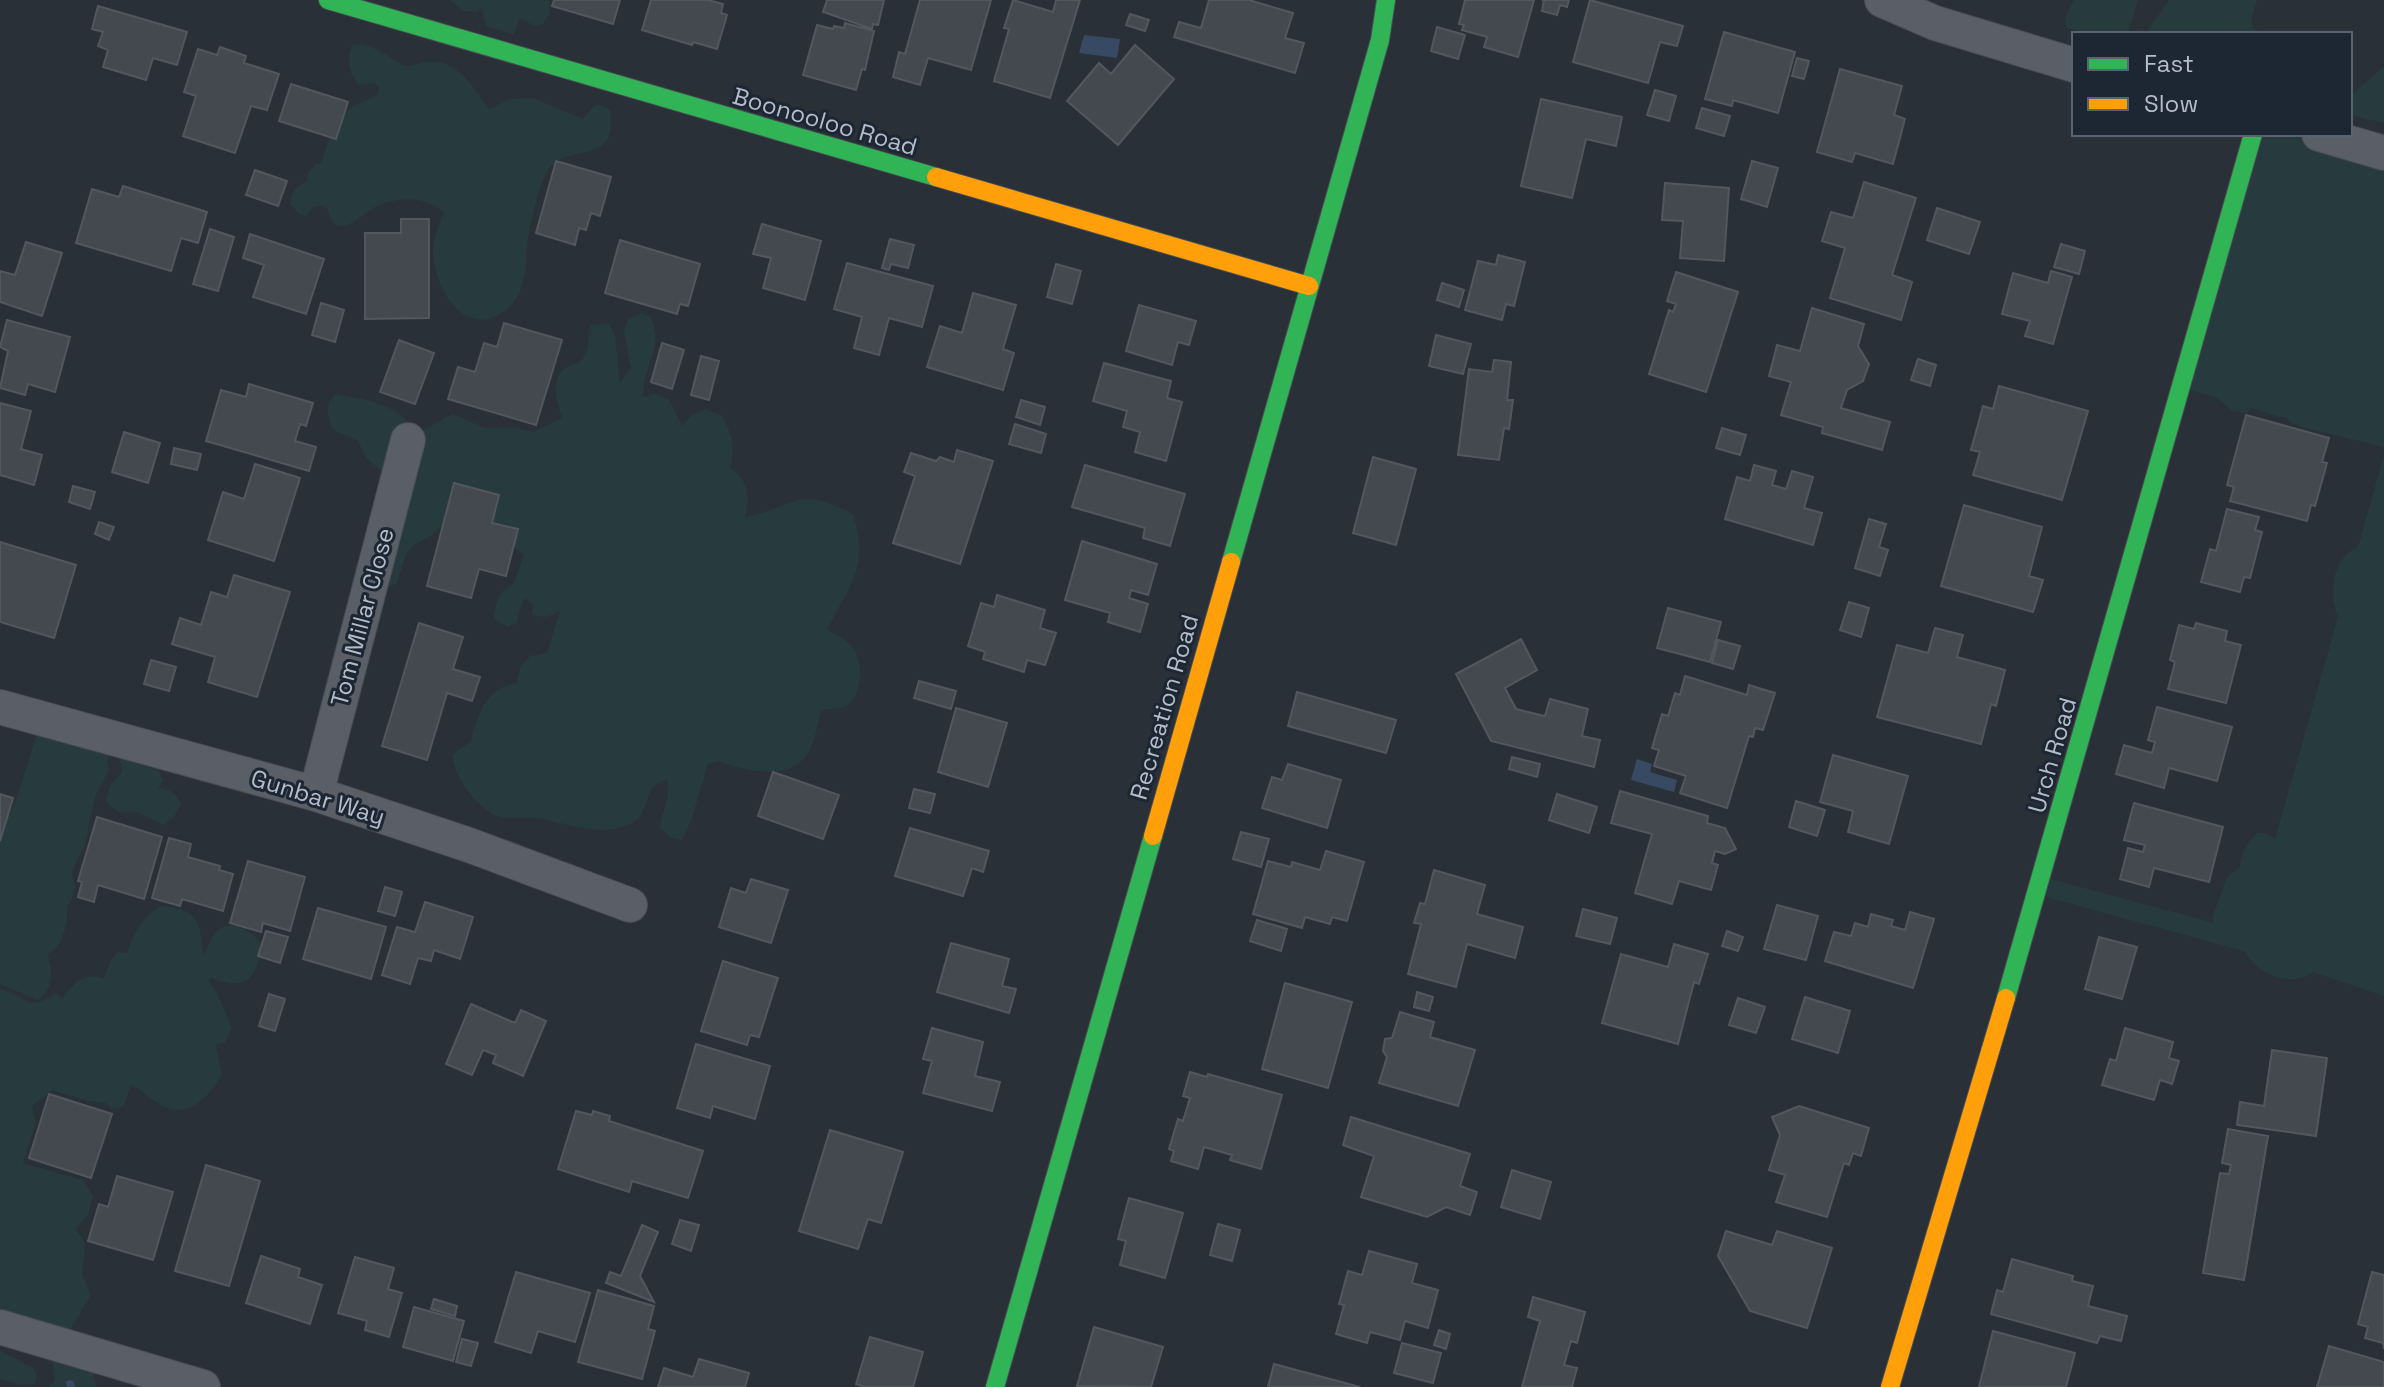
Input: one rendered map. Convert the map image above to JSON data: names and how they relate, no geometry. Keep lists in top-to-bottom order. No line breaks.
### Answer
{"streets":{"street":["Boonooloo Road","Tom Millar Close","Recreation Road","Urch Road","Gunbar Way"]},"crossings":[["Boonooloo Road","Recreation Road"],["Tom Millar Close","Gunbar Way"]],"legend":["Fast","Slow"]}
